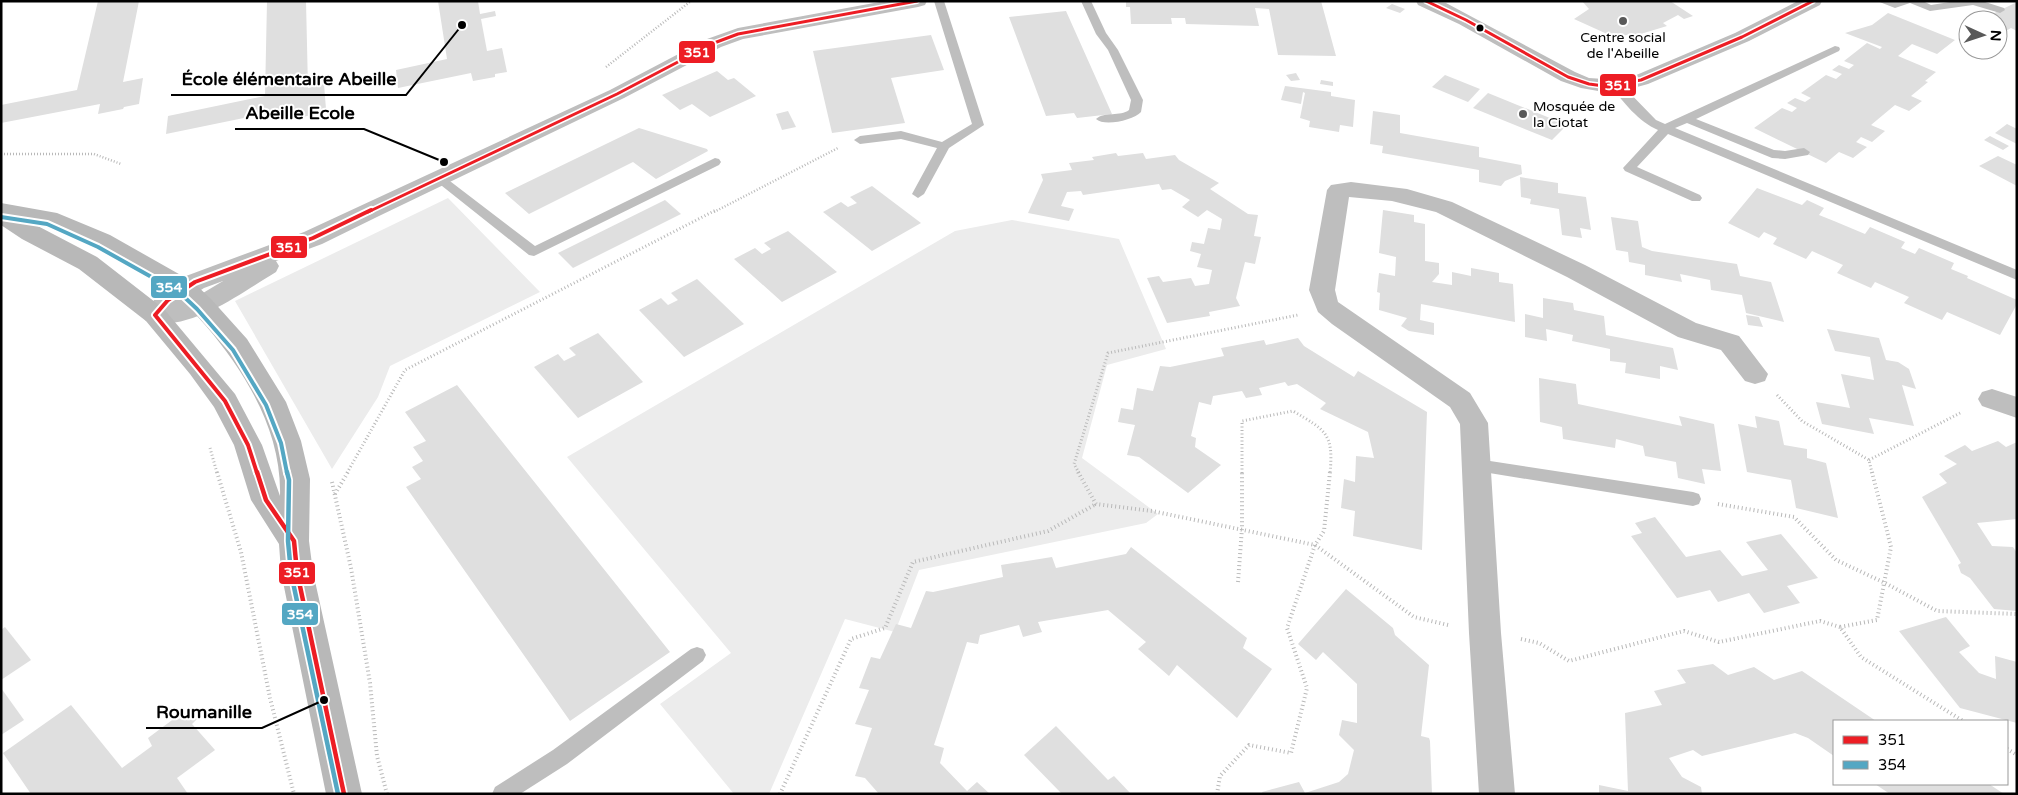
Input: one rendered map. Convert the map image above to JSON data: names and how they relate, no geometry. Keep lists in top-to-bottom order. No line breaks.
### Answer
{"places":["Centre social de l'Abeille","École élémentaire Abeille","Mosquée de la Ciotat","Abeille Ecole","Roumanille"],"lines":["transit line 351","transit line 354"],"legend":["351","354"],"north":"right"}
